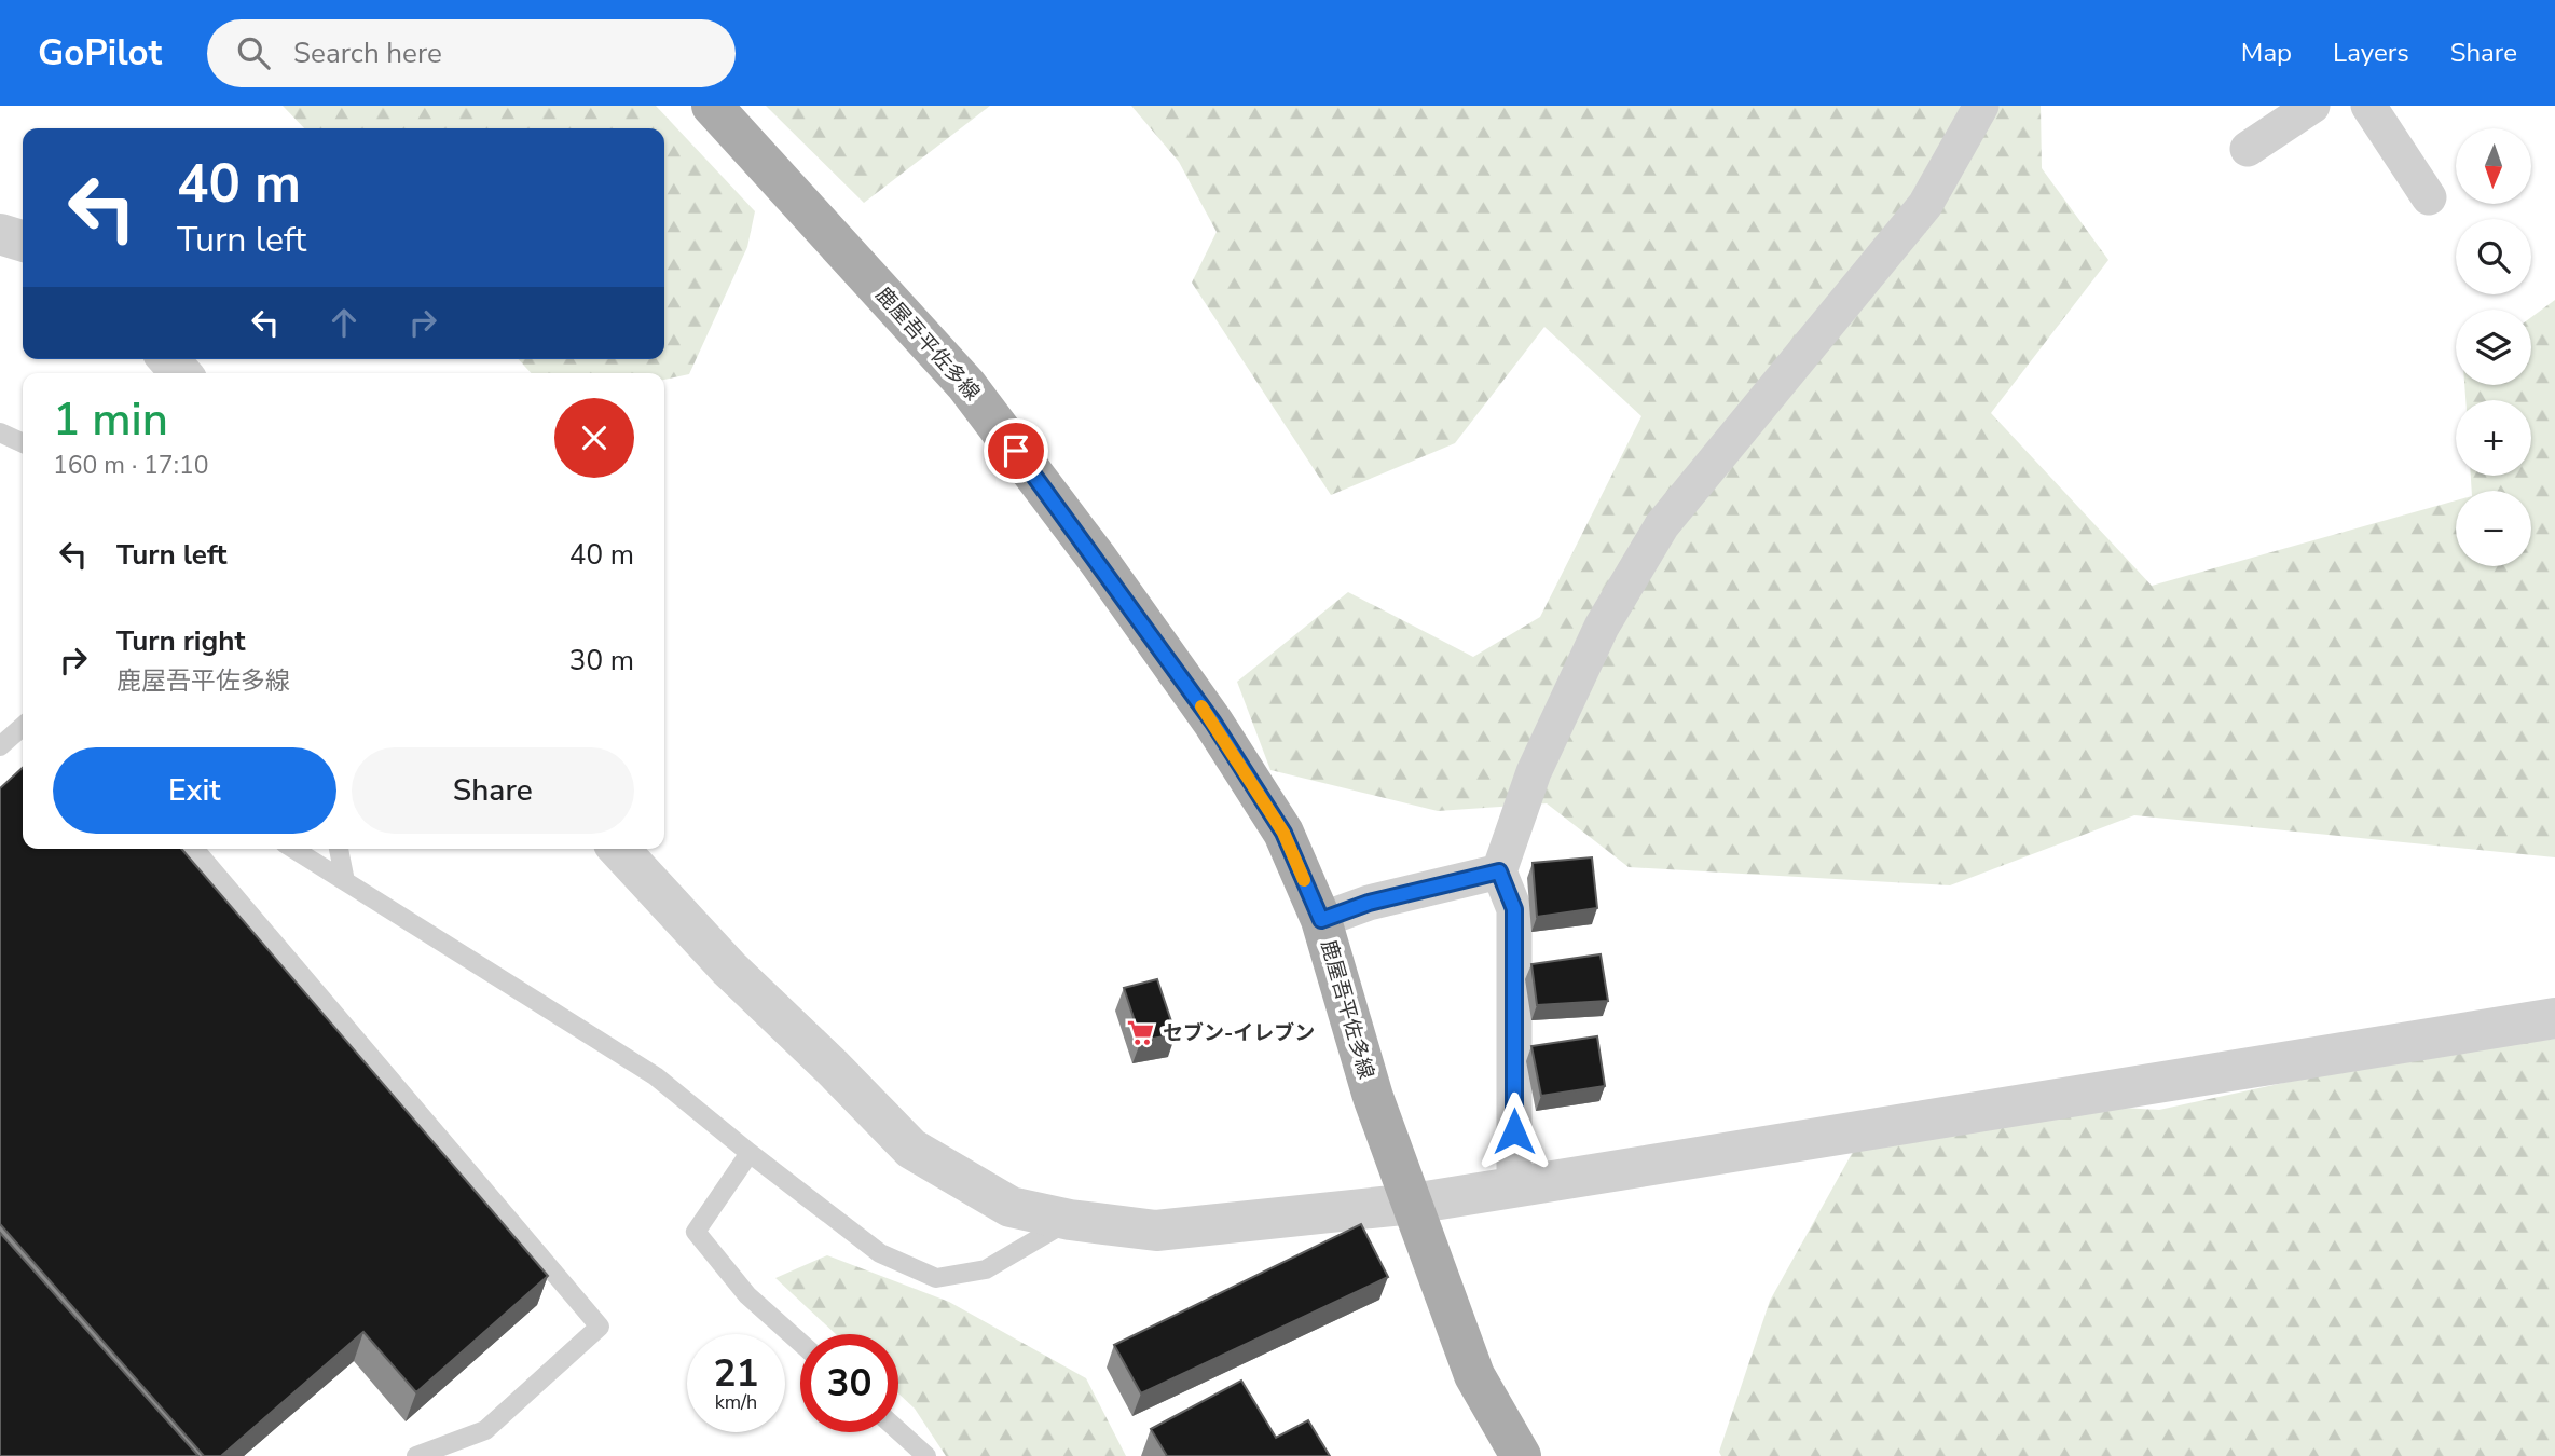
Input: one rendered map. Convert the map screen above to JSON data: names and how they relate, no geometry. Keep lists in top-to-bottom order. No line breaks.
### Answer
{"streets":{"main road":["鹿屋吾平佐多線"]},"places":{"supermarket":["セブン-イレブン"]},"north":"bottom","page":{"header":"GoPilot","search":"Search here","nav":["Map","Layers","Share"],"map_buttons":["+","−"],"turn":["40 m","Turn left"],"heading":["1 min","160 m · 17:10"],"list":[{"name":"Turn left","value":"40 m"},{"name":"Turn right","note":"鹿屋吾平佐多線","value":"30 m"}],"buttons":["Exit","Share"],"speed":"21 km/h","limit":"30"}}
